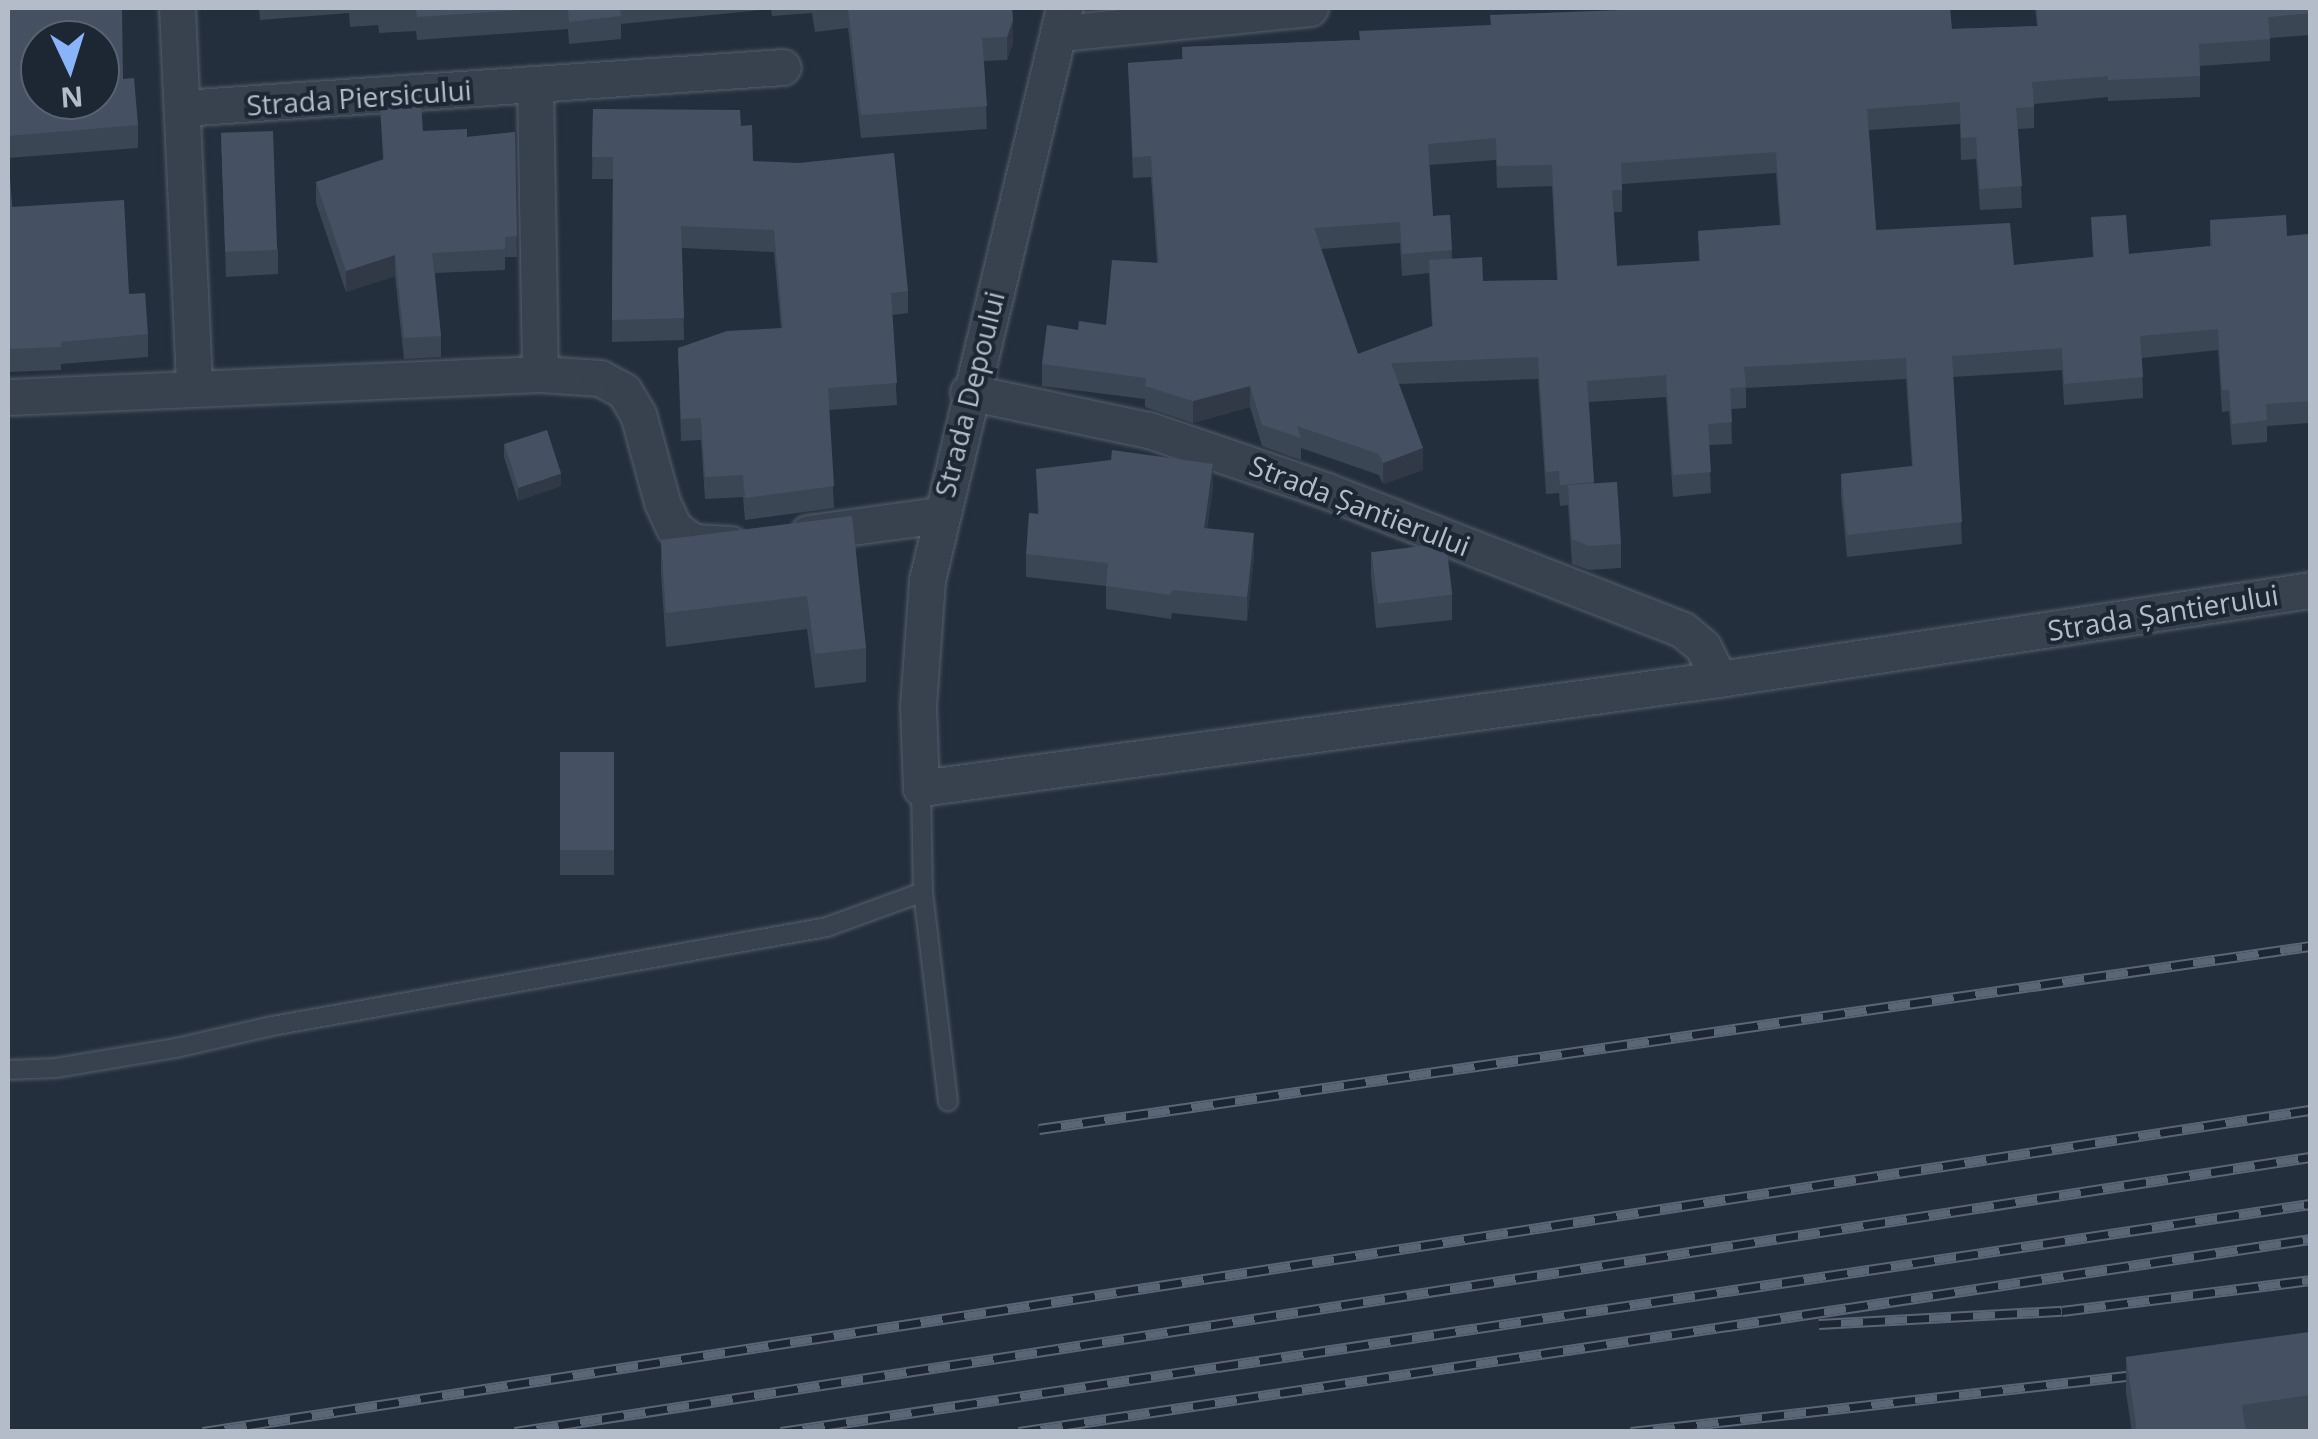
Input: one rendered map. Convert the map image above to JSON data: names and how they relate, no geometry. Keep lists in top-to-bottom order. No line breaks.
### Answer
{"streets":{"street":["Strada Piersicului","Strada Depoului","Strada Șantierului"]},"crossings":[["Strada Depoului","Strada Șantierului"]],"north":"bottom"}
